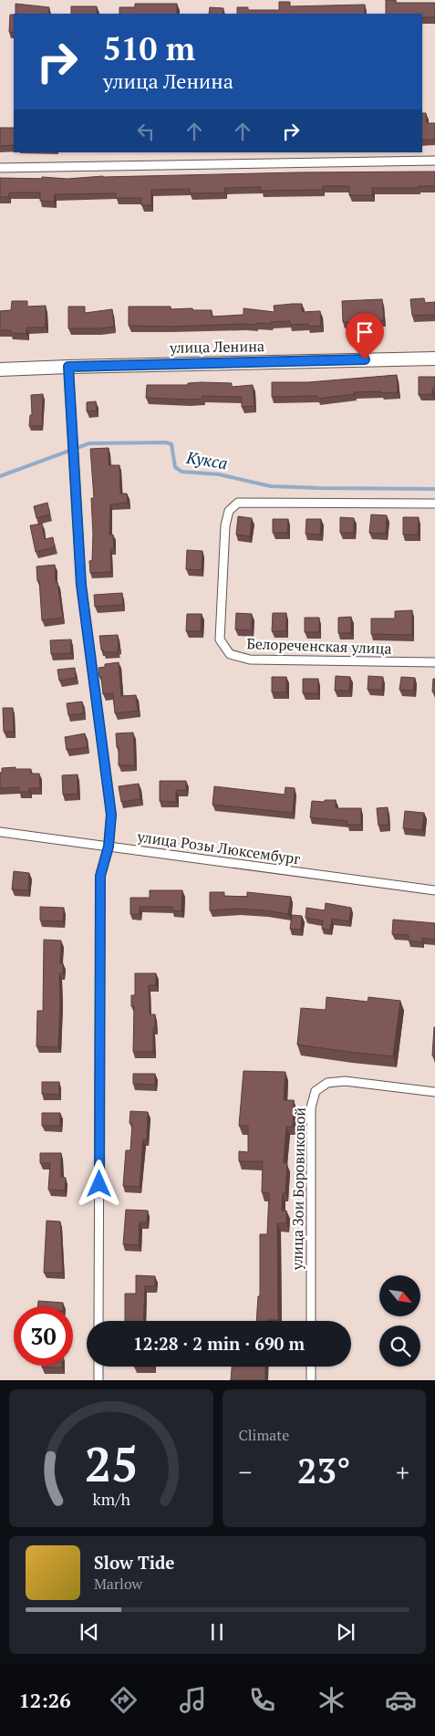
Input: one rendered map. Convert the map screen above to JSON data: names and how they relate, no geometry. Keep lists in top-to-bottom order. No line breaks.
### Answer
{"streets":{"street":["улица Ленина","Белореченская улица","улица Розы Люксембург","улица Зои Боровиковой"]},"water":["Кукса"],"north":"bottom right","page":{"turn":["510 m","улица Ленина"],"limit":"30","trip":"12:28 · 2 min · 690 m","tile":"Climate","heat":["−","23°","+"],"song":["Slow Tide","Marlow"],"tabs":"12:26","gauge":["25","km/h"]}}
